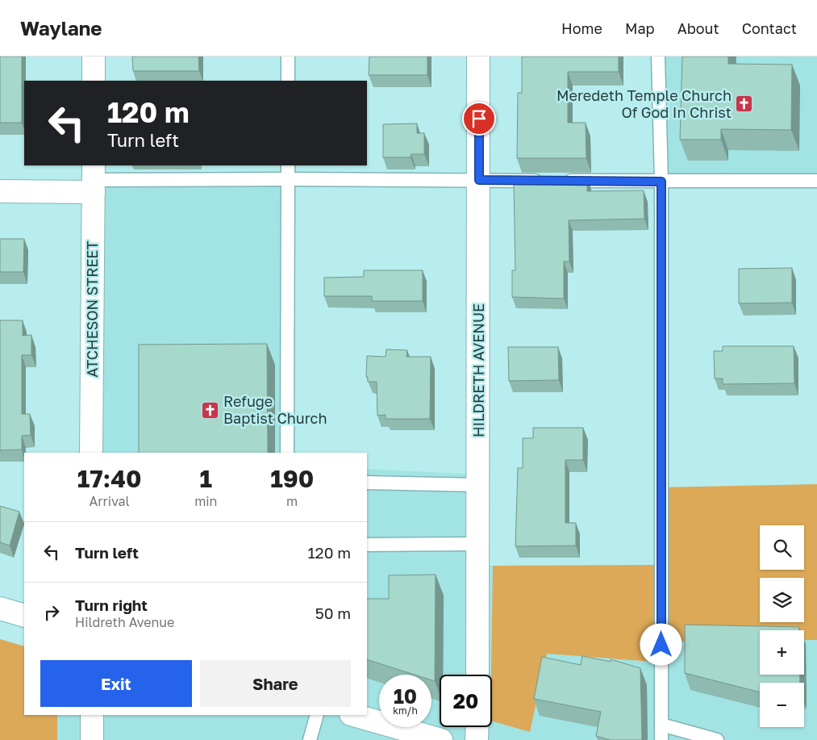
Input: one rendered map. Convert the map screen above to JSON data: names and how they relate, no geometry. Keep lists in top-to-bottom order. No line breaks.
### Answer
{"streets":{"street":["ATCHESON STREET","HILDRETH AVENUE"]},"places":{"church":["Meredeth Temple Church Of God In Christ","Refuge Baptist Church"]},"page":{"header":"Waylane","nav":["Home","Map","About","Contact"],"turn":["120 m","Turn left"],"eta":["17:40","Arrival","1","min","190","m"],"list":[{"name":"Turn left","value":"120 m"},{"name":"Turn right","note":"Hildreth Avenue","value":"50 m"}],"map_buttons":["+","−"],"buttons":["Exit","Share"],"speed":"10 km/h","limit":"20"}}
